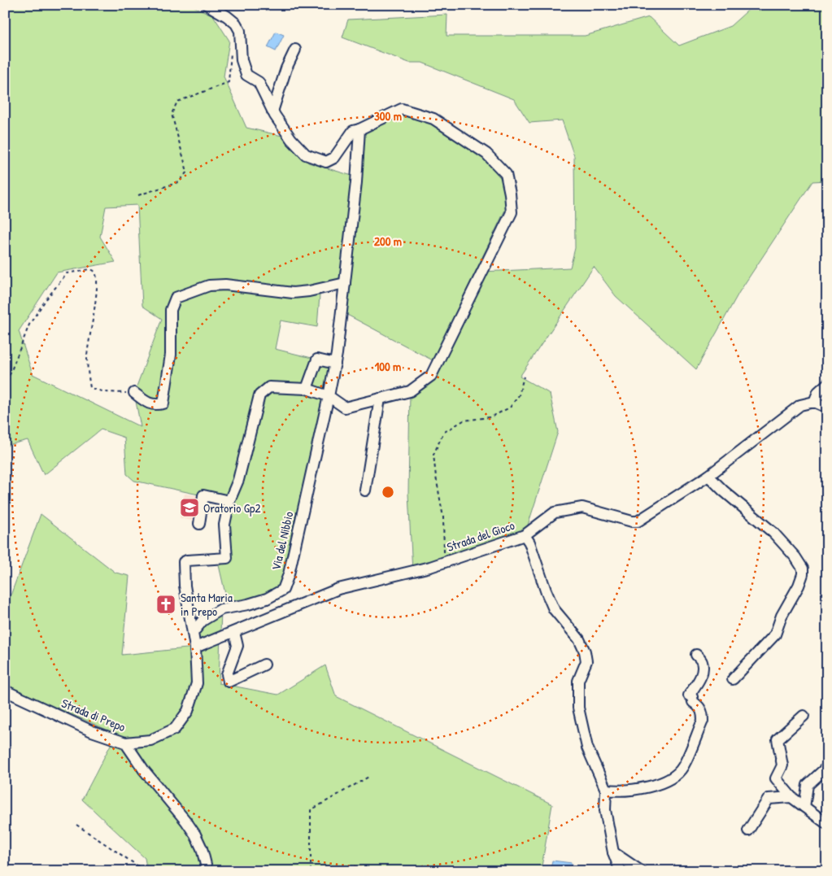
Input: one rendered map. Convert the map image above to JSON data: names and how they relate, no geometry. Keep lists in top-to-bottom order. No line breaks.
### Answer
{"streets":{"street":["Strada del Gioco","Via del Nibbio","Strada di Prepo"]},"crossings":[["Strada del Gioco","Strada di Prepo"],["Via del Nibbio","Strada di Prepo"]],"places":{"school or university":["Oratorio Gp2"],"church":["Santa Maria in Prepo"]},"rings":["300 m","200 m","100 m"]}
